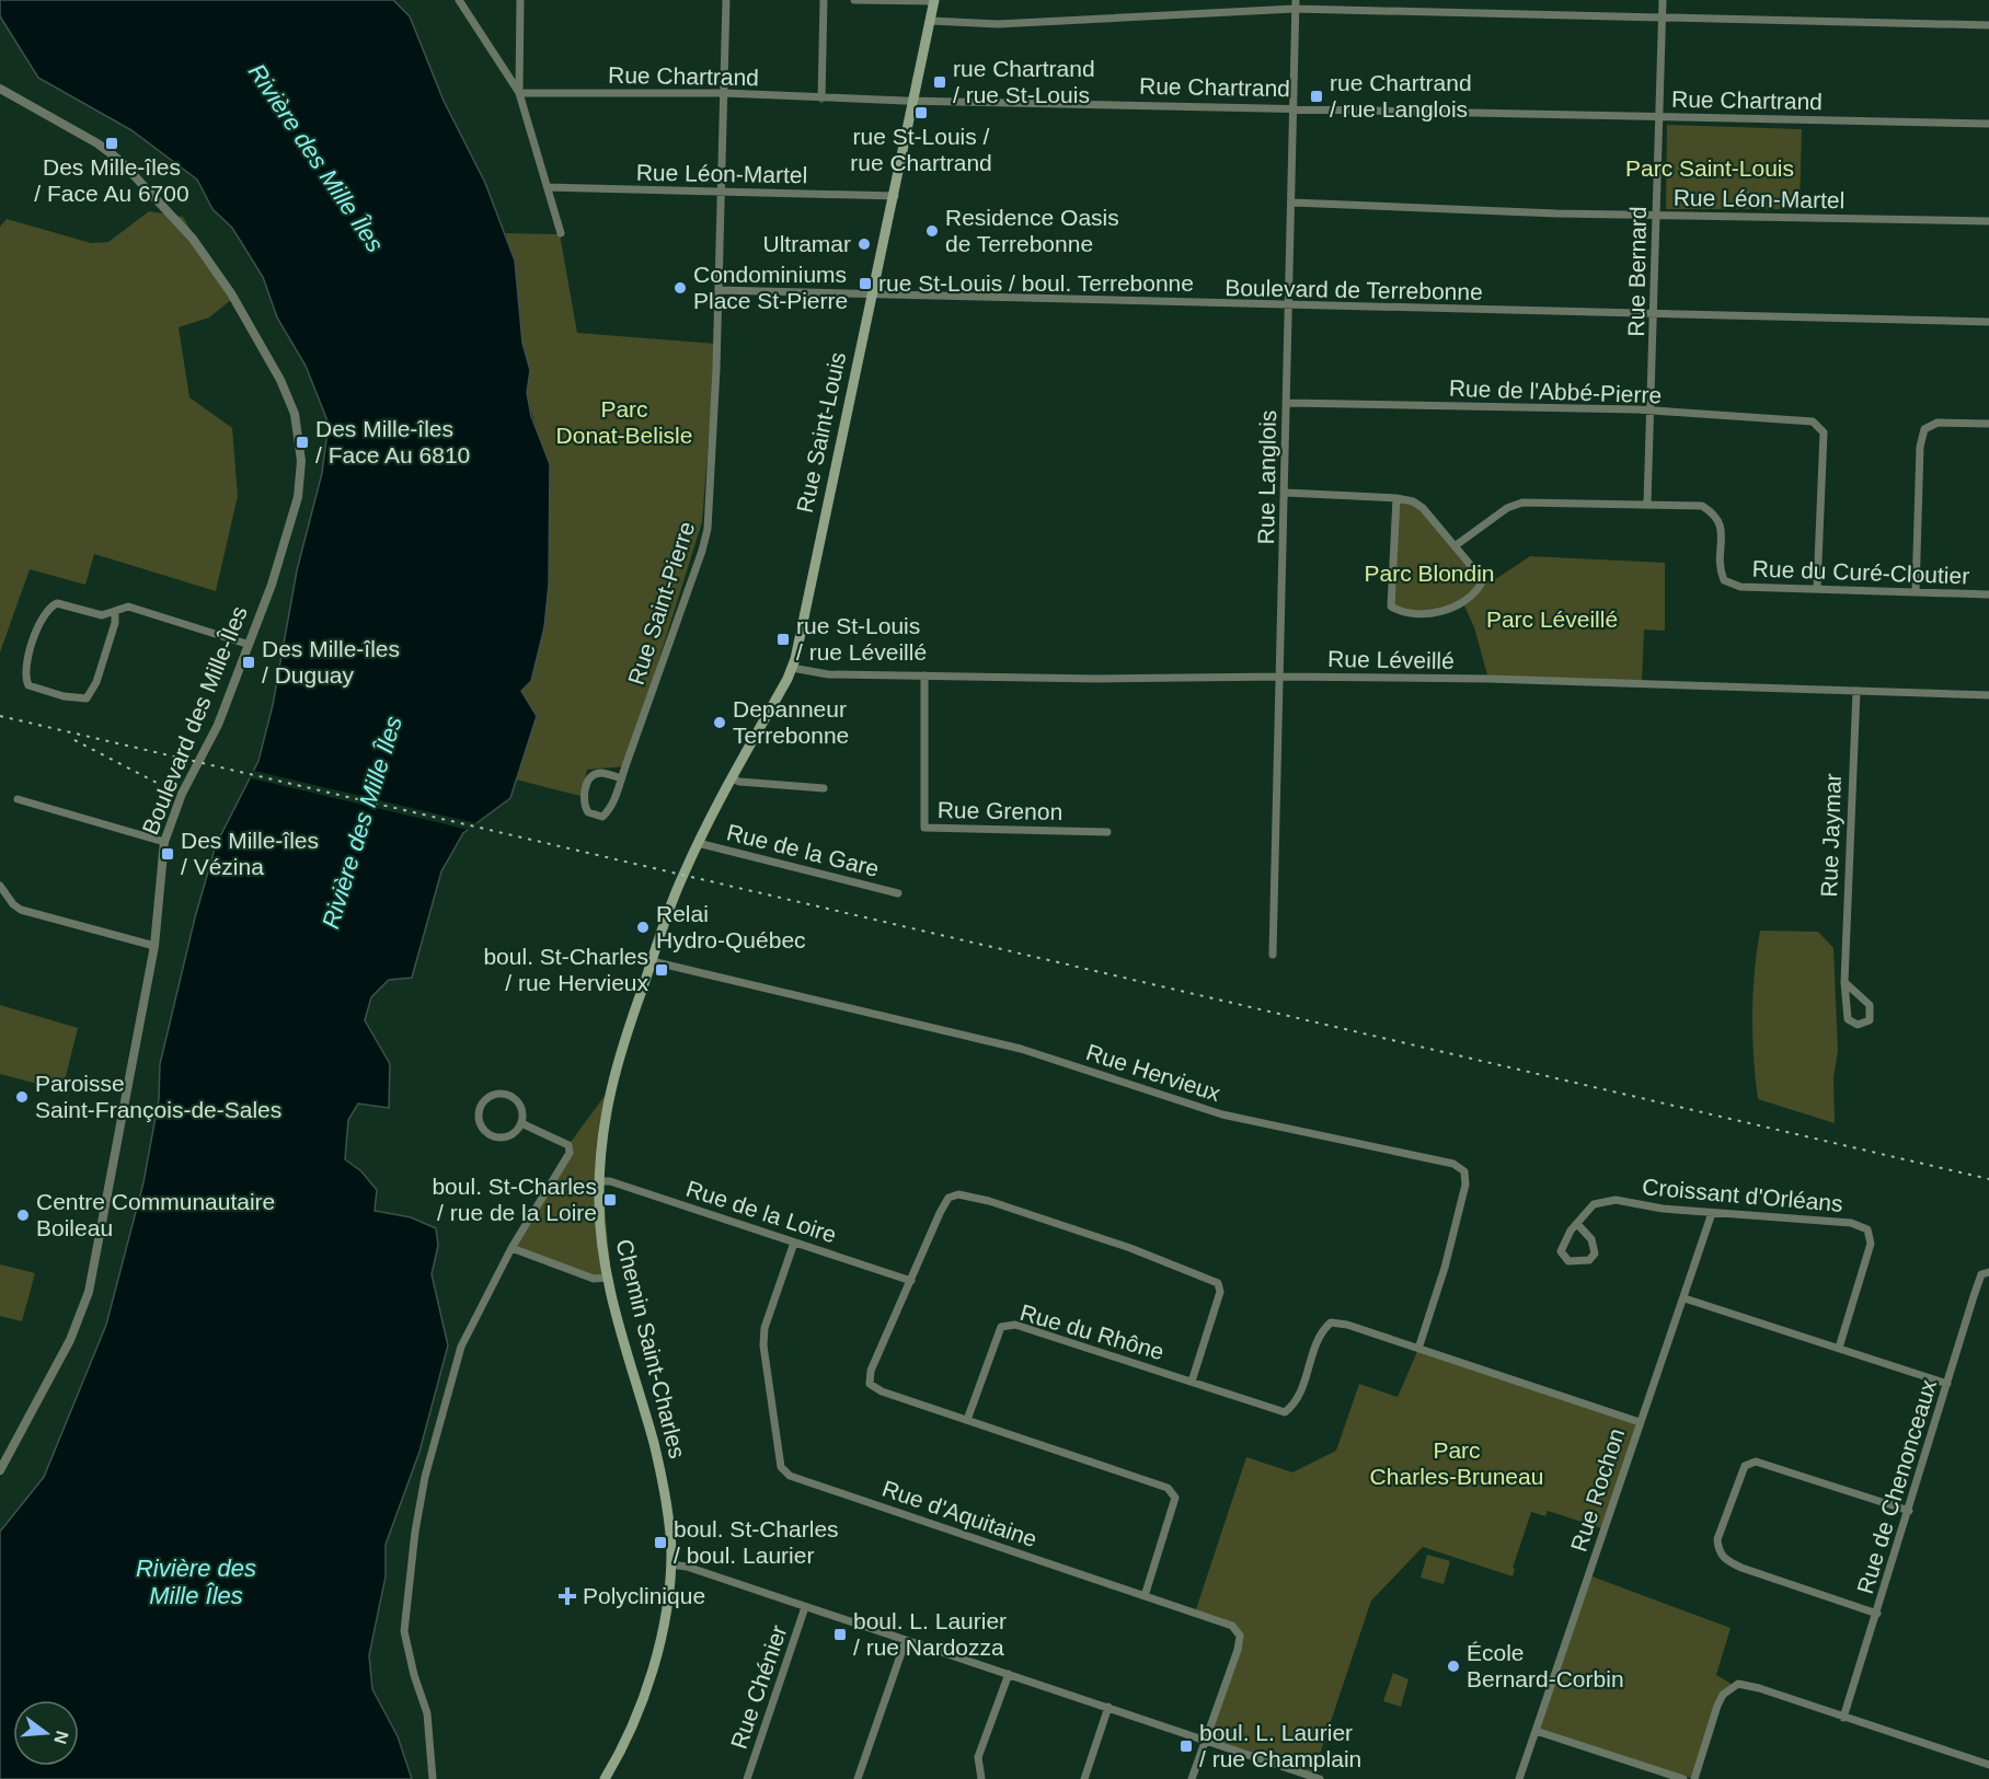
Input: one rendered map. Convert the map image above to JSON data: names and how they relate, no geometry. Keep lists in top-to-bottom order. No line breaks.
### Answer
{"streets":{"main road":["Rue Saint-Louis","Chemin Saint-Charles"],"street":["Rue Chartrand","Rue Léon-Martel","Rue Bernard","Boulevard de Terrebonne","Rue de l'Abbé-Pierre","Rue Langlois","Rue du Curé-Cloutier","Rue Saint-Pierre","Rue Léveillé","Boulevard des Mille-Îles","Rue Grenon","Rue Jaymar","Rue de la Gare","Rue Hervieux","Croissant d'Orléans","Rue de la Loire","Rue du Rhône","Rue de Chenonceaux","Rue Rochon","Rue d'Aquitaine","Rue Chénier"]},"crossings":[["Rue Chartrand","Rue Bernard"],["Rue Chartrand","Rue Saint-Louis"],["Rue Chartrand","Rue Langlois"],["Rue Chartrand","Rue Saint-Pierre"],["Rue Léon-Martel","Rue Bernard"],["Rue Léon-Martel","Rue Saint-Louis"],["Rue Léon-Martel","Rue Langlois"],["Rue Léon-Martel","Rue Saint-Pierre"],["Rue Bernard","Boulevard de Terrebonne"],["Rue Bernard","Rue de l'Abbé-Pierre"],["Rue Bernard","Rue du Curé-Cloutier"],["Boulevard de Terrebonne","Rue Saint-Louis"],["Boulevard de Terrebonne","Rue Langlois"],["Boulevard de Terrebonne","Rue Saint-Pierre"],["Rue de l'Abbé-Pierre","Rue Langlois"],["Rue de l'Abbé-Pierre","Rue du Curé-Cloutier"],["Rue Saint-Louis","Rue Léveillé"],["Rue Saint-Louis","Rue de la Gare"],["Rue Saint-Louis","Chemin Saint-Charles"],["Rue Langlois","Rue Léveillé"],["Rue Léveillé","Rue Grenon"],["Rue Léveillé","Rue Jaymar"],["Rue de la Gare","Chemin Saint-Charles"],["Rue Hervieux","Chemin Saint-Charles"],["Croissant d'Orléans","Rue Rochon"],["Rue de la Loire","Chemin Saint-Charles"],["Rue de la Loire","Rue d'Aquitaine"]],"water":["Rivière des Mille Îles"],"parks":["Parc Saint-Louis","Parc Donat-Belisle","Parc Blondin","Parc Léveillé","Parc Charles-Bruneau"],"places":{"transit":["rue Chartrand / rue St-Louis","rue Chartrand / rue Langlois","rue St-Louis / rue Chartrand","Des Mille-îles / Face Au 6700","rue St-Louis / boul. Terrebonne","Des Mille-îles / Face Au 6810","rue St-Louis / rue Léveillé","Des Mille-îles / Duguay","Des Mille-îles / Vézina","boul. St-Charles / rue Hervieux","boul. St-Charles / rue de la Loire","boul. St-Charles / boul. Laurier","boul. L. Laurier / rue Nardozza","boul. L. Laurier / rue Champlain"],"other":["Residence Oasis de Terrebonne","Ultramar","Condominiums Place St-Pierre","Depanneur Terrebonne","Relai Hydro-Québec","Paroisse Saint-François-de-Sales","Centre Communautaire Boileau","École Bernard-Corbin"],"health":["Polyclinique"]},"north":"right"}
